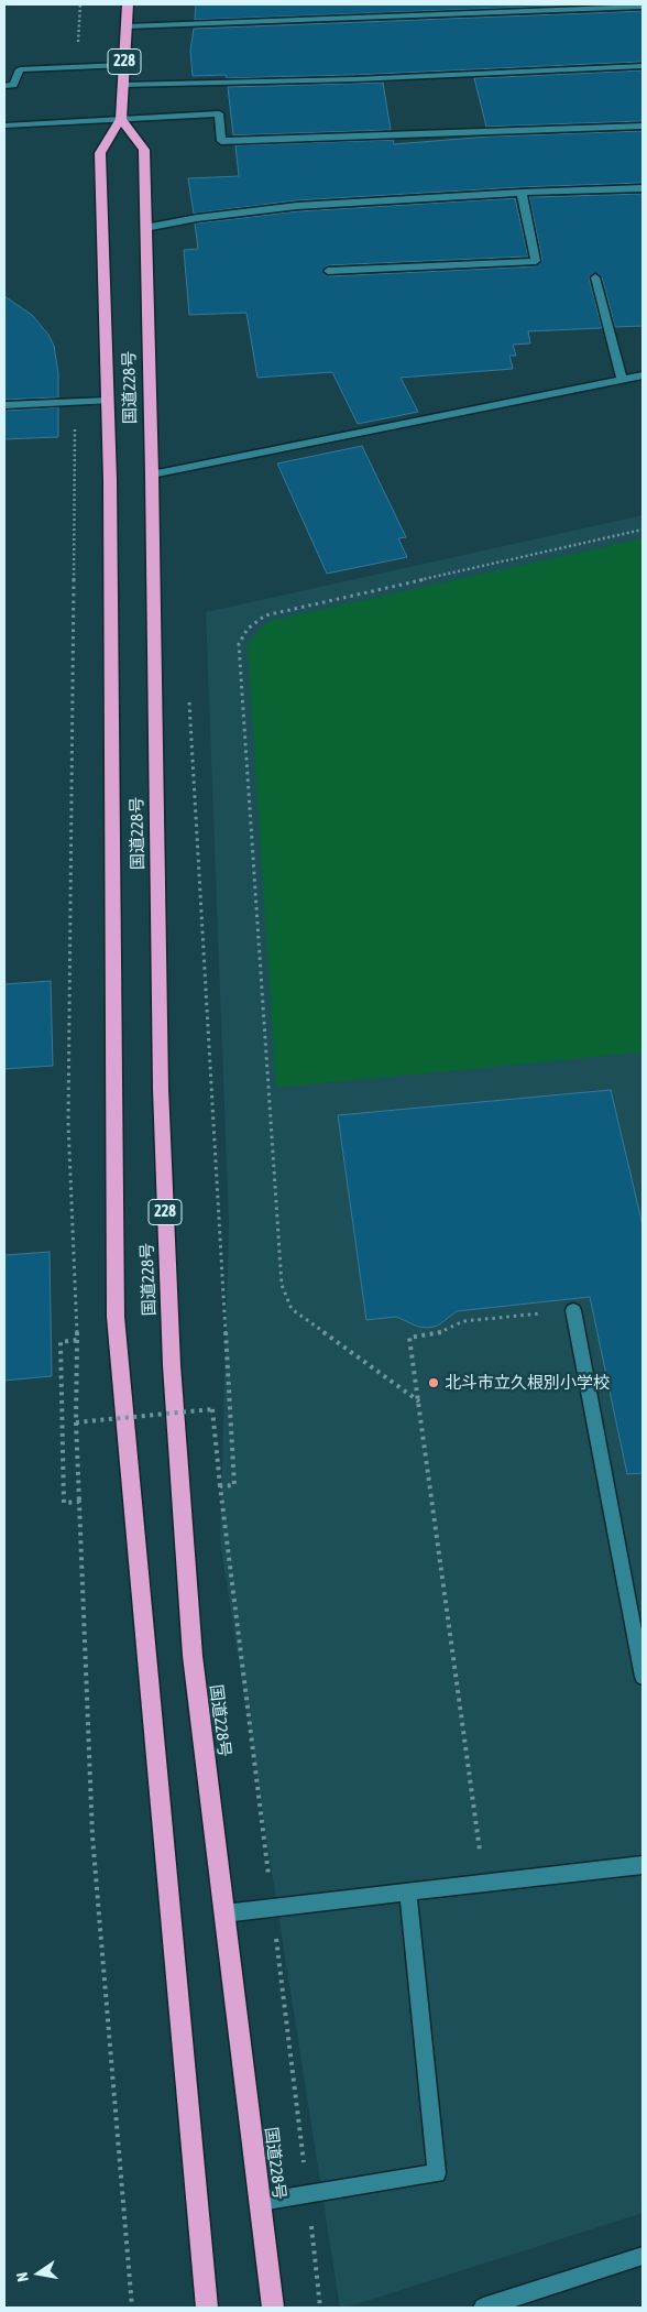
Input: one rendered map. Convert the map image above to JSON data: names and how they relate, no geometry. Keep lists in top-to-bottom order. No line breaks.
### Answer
{"streets":{"highway":["228","国道228号"]},"places":["北斗市立久根別小学校"],"north":"left"}
